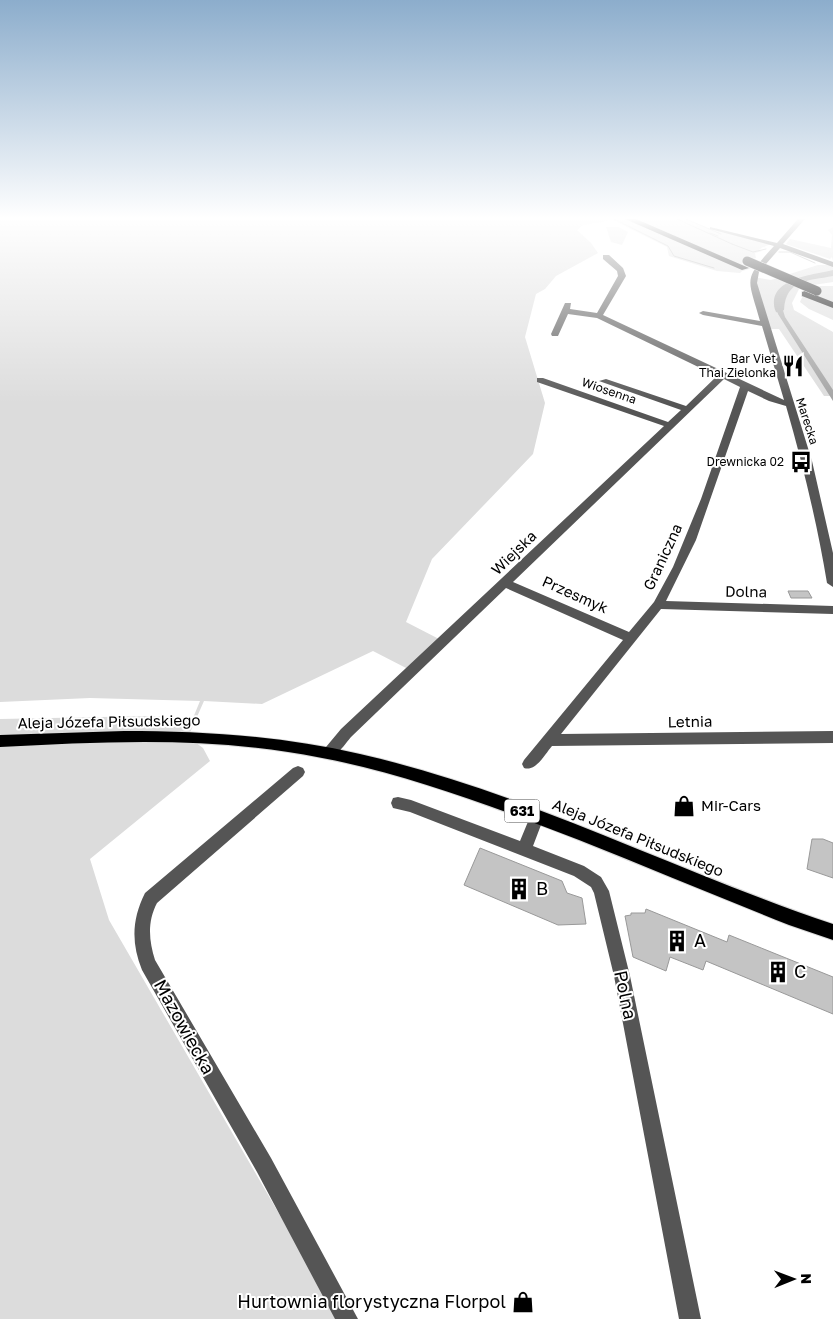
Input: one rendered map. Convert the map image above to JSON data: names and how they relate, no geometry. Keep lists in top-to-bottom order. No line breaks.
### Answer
{"streets":{"main road":["Aleja Józefa Piłsudskiego","631"],"street":["Wiosenna","Marecka","Wiejska","Graniczna","Dolna","Przesmyk","Letnia","Polna","Mazowiecka"]},"crossings":[["Wiosenna","Wiejska"],["Wiejska","Przesmyk"],["Wiejska","Aleja Józefa Piłsudskiego"],["Graniczna","Dolna"],["Graniczna","Przesmyk"],["Graniczna","Letnia"]],"places":{"restaurant":["Bar Viet Thai Zielonka"],"bus stop":["Drewnicka 02"],"shop":["Mir-Cars","Hurtownia florystyczna Florpol"],"building":["B","A","C"]},"north":"right"}
